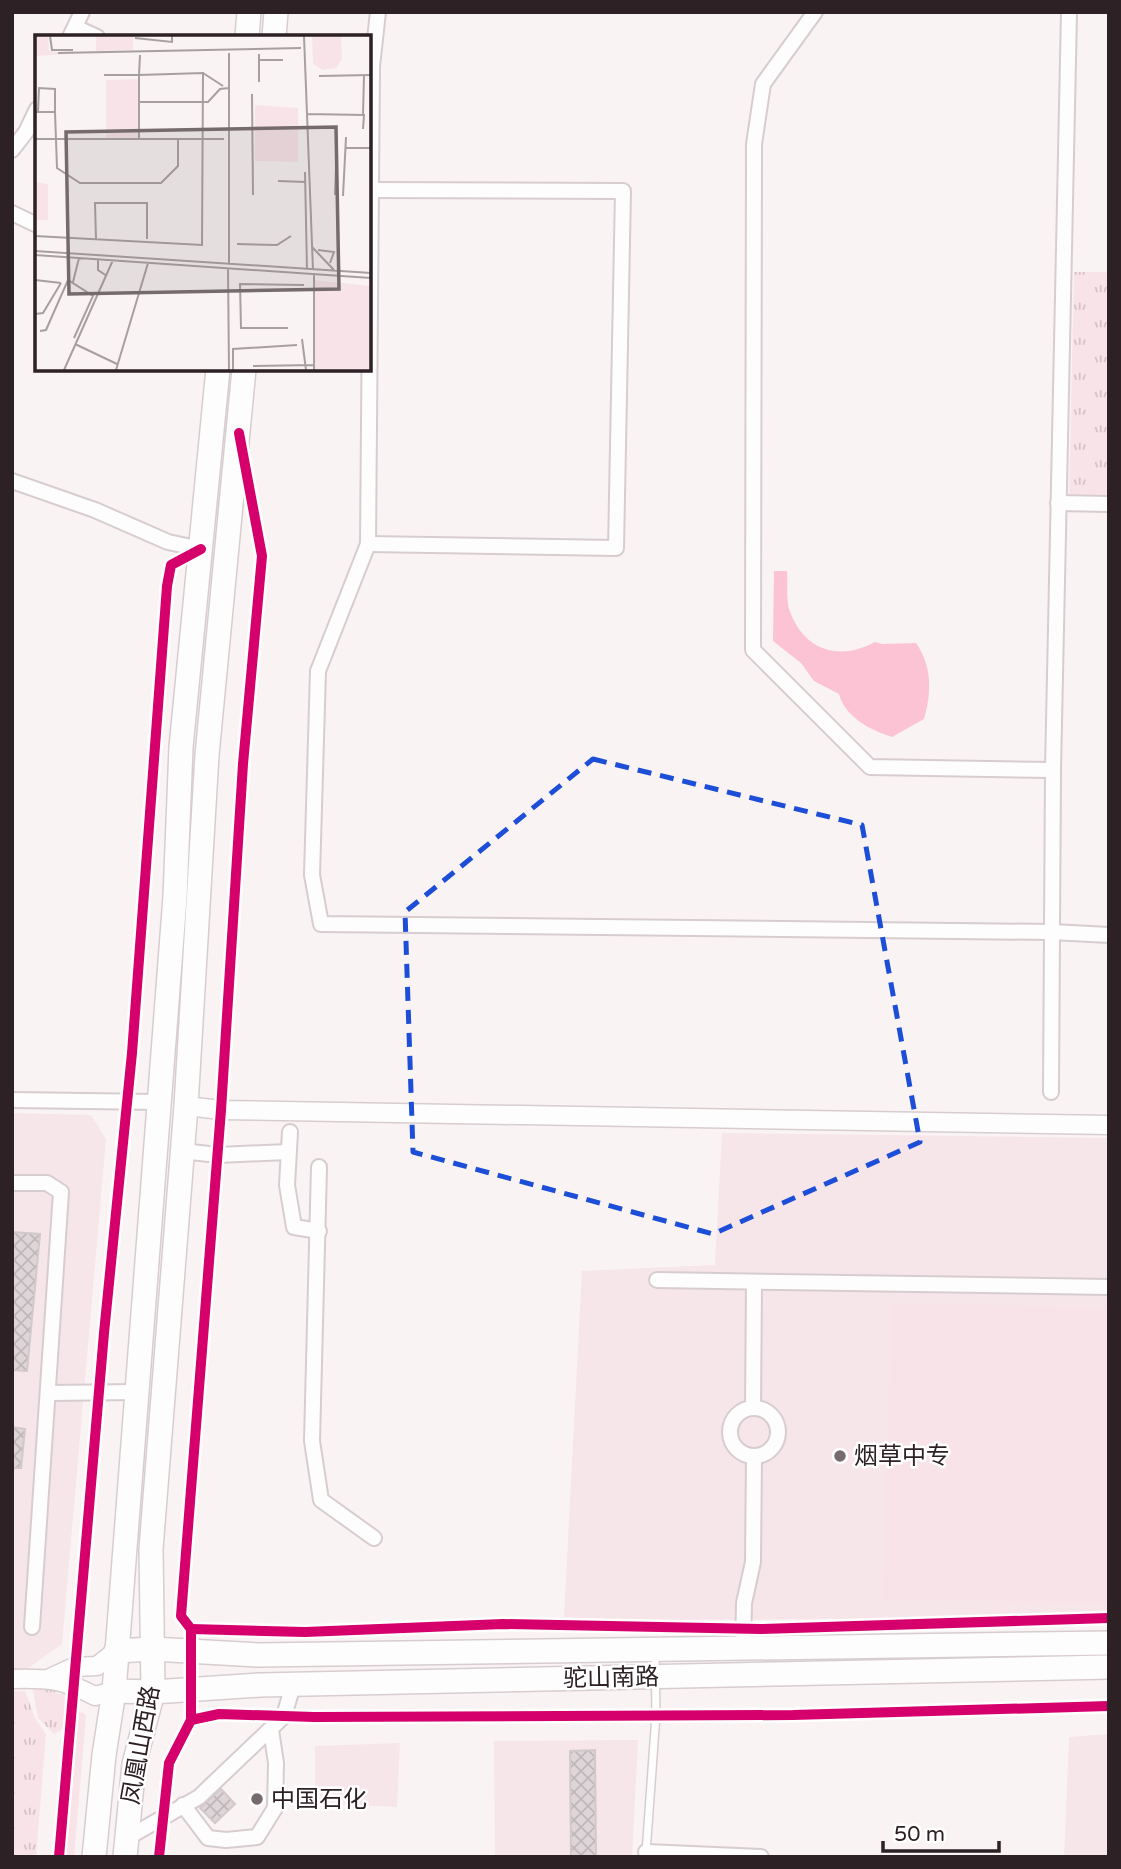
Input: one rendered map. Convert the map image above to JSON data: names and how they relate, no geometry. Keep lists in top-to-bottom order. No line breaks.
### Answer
{"streets":{"main road":["驼山南路","凤凰山西路"]},"crossings":[["驼山南路","凤凰山西路"]],"places":["烟草中专","中国石化"],"scale_bar":"50 m"}
